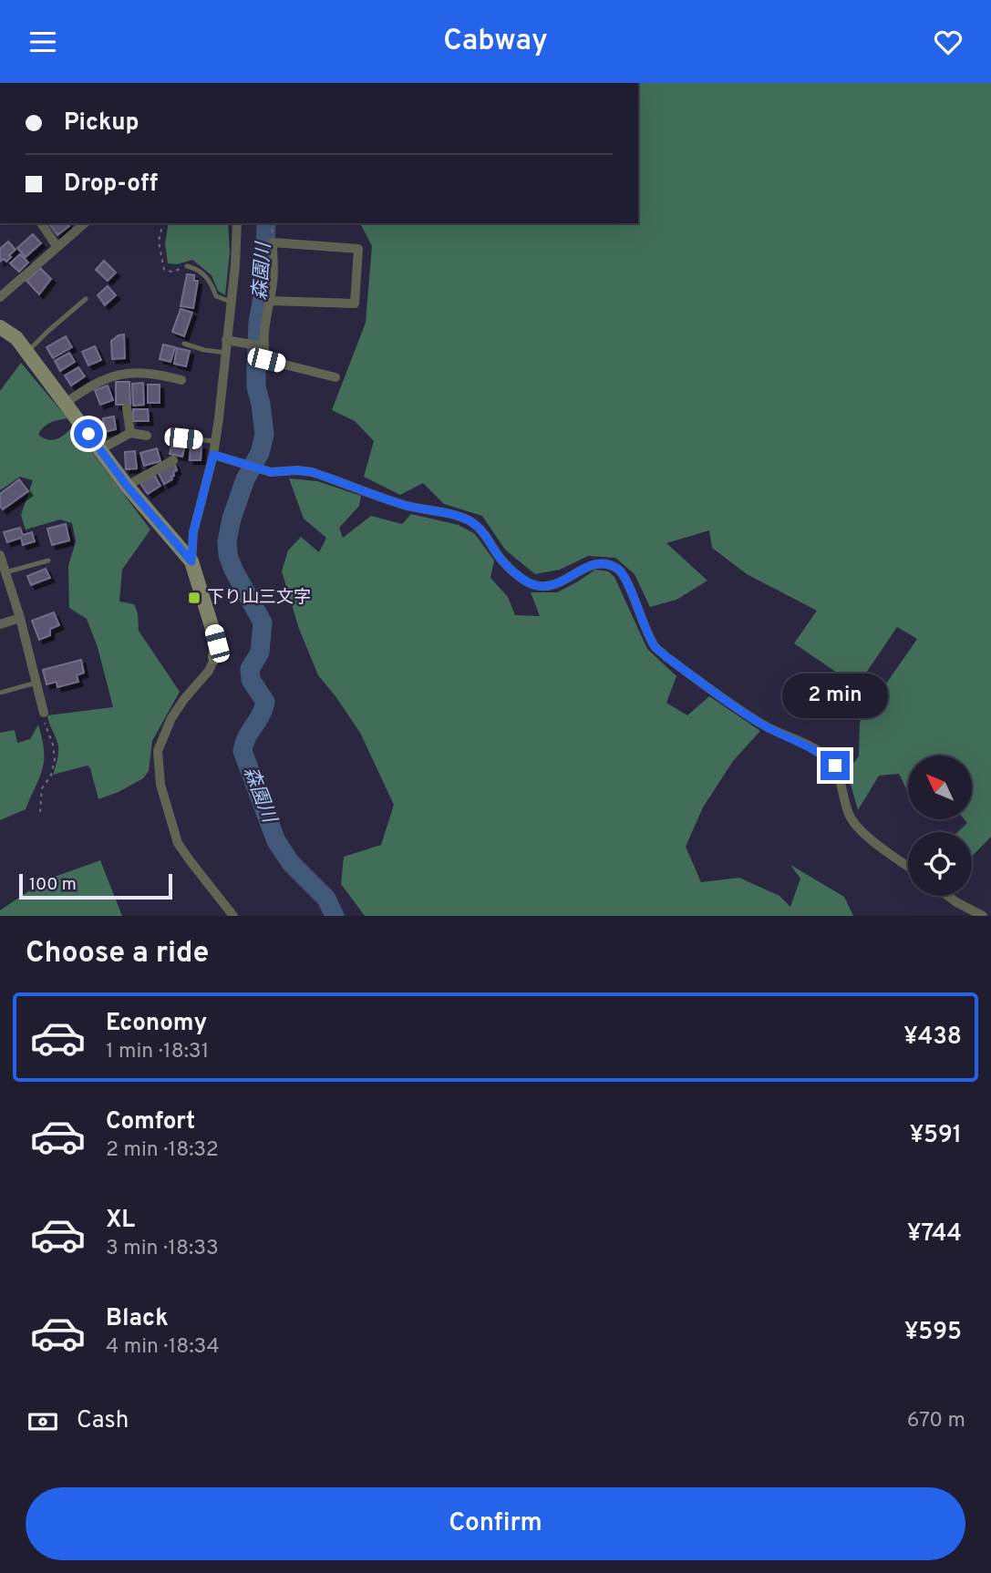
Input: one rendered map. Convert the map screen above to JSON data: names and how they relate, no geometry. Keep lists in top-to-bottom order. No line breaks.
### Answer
{"water":["森園川"],"places":{"transit":["下り山三文字"]},"scale_bar":"100 m","north":"top left","page":{"header":"Cabway","banner":["Pickup","Drop-off"],"bubble":"2 min","scale":"100 m","heading":"Choose a ride","list":[{"name":"Economy","note":"1 min · 18:31","value":"¥438"},{"name":"Comfort","note":"2 min · 18:32","value":"¥591"},{"name":"XL","note":"3 min · 18:33","value":"¥744"},{"name":"Black","note":"4 min · 18:34","value":"¥595"}],"pay":["Cash","670 m"],"buttons":"Confirm"}}
